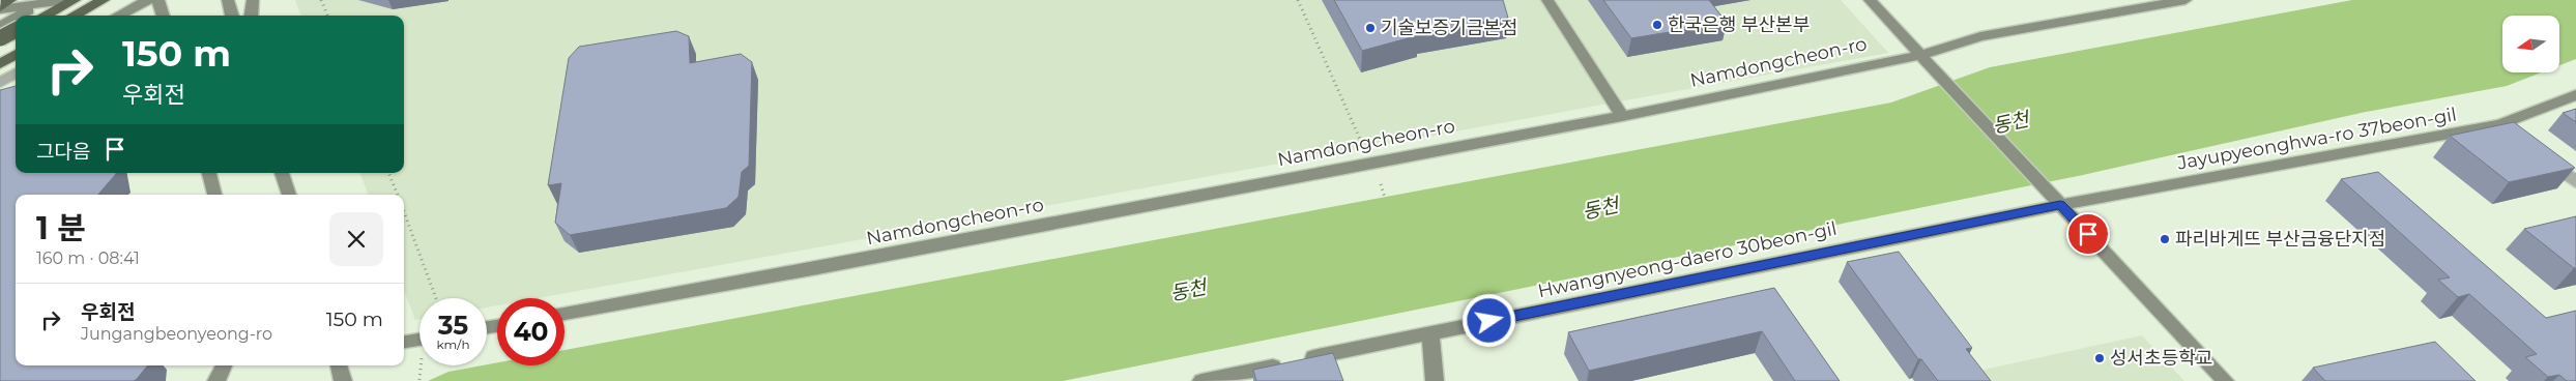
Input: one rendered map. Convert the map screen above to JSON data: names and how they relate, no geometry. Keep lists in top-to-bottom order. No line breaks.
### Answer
{"streets":{"main road":["Namdongcheon-ro","Jayupyeonghwa-ro 37beon-gil","Hwangnyeong-daero 30beon-gil"]},"crossings":[["Jayupyeonghwa-ro 37beon-gil","Hwangnyeong-daero 30beon-gil"]],"water":["동천"],"places":["한국은행 부산본부","기술보증기금본점","파리바게뜨 부산금융단지점","성서초등학교"],"north":"left","page":{"turn":["150 m","우회전"],"then":"그다음","heading":["1 분","160 m · 08:41"],"list":[{"name":"우회전","note":"Jungangbeonyeong-ro","value":"150 m"}],"speed":"35 km/h","limit":"40"}}
